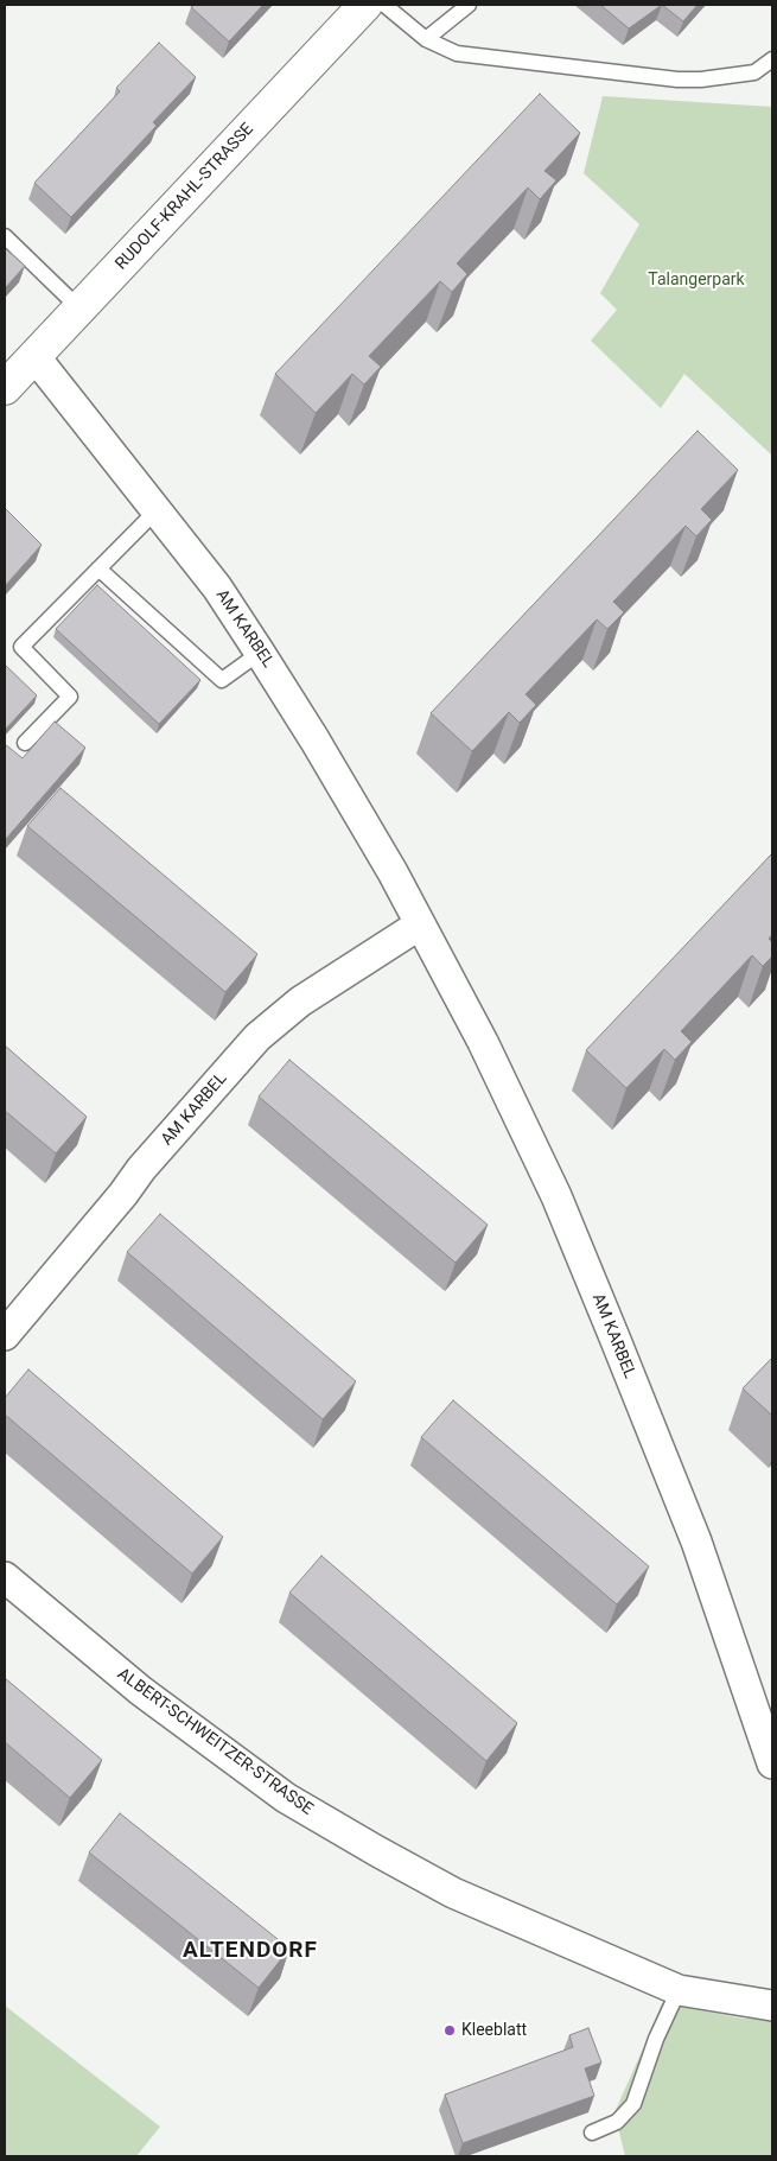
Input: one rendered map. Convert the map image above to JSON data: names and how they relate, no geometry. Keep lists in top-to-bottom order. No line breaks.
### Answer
{"streets":{"street":["RUDOLF-KRAHL-STRASSE","AM KARBEL","ALBERT-SCHWEITZER-STRASSE"]},"crossings":[["RUDOLF-KRAHL-STRASSE","AM KARBEL"]],"districts":["ALTENDORF"],"parks":["Talangerpark"],"places":["Kleeblatt"]}
